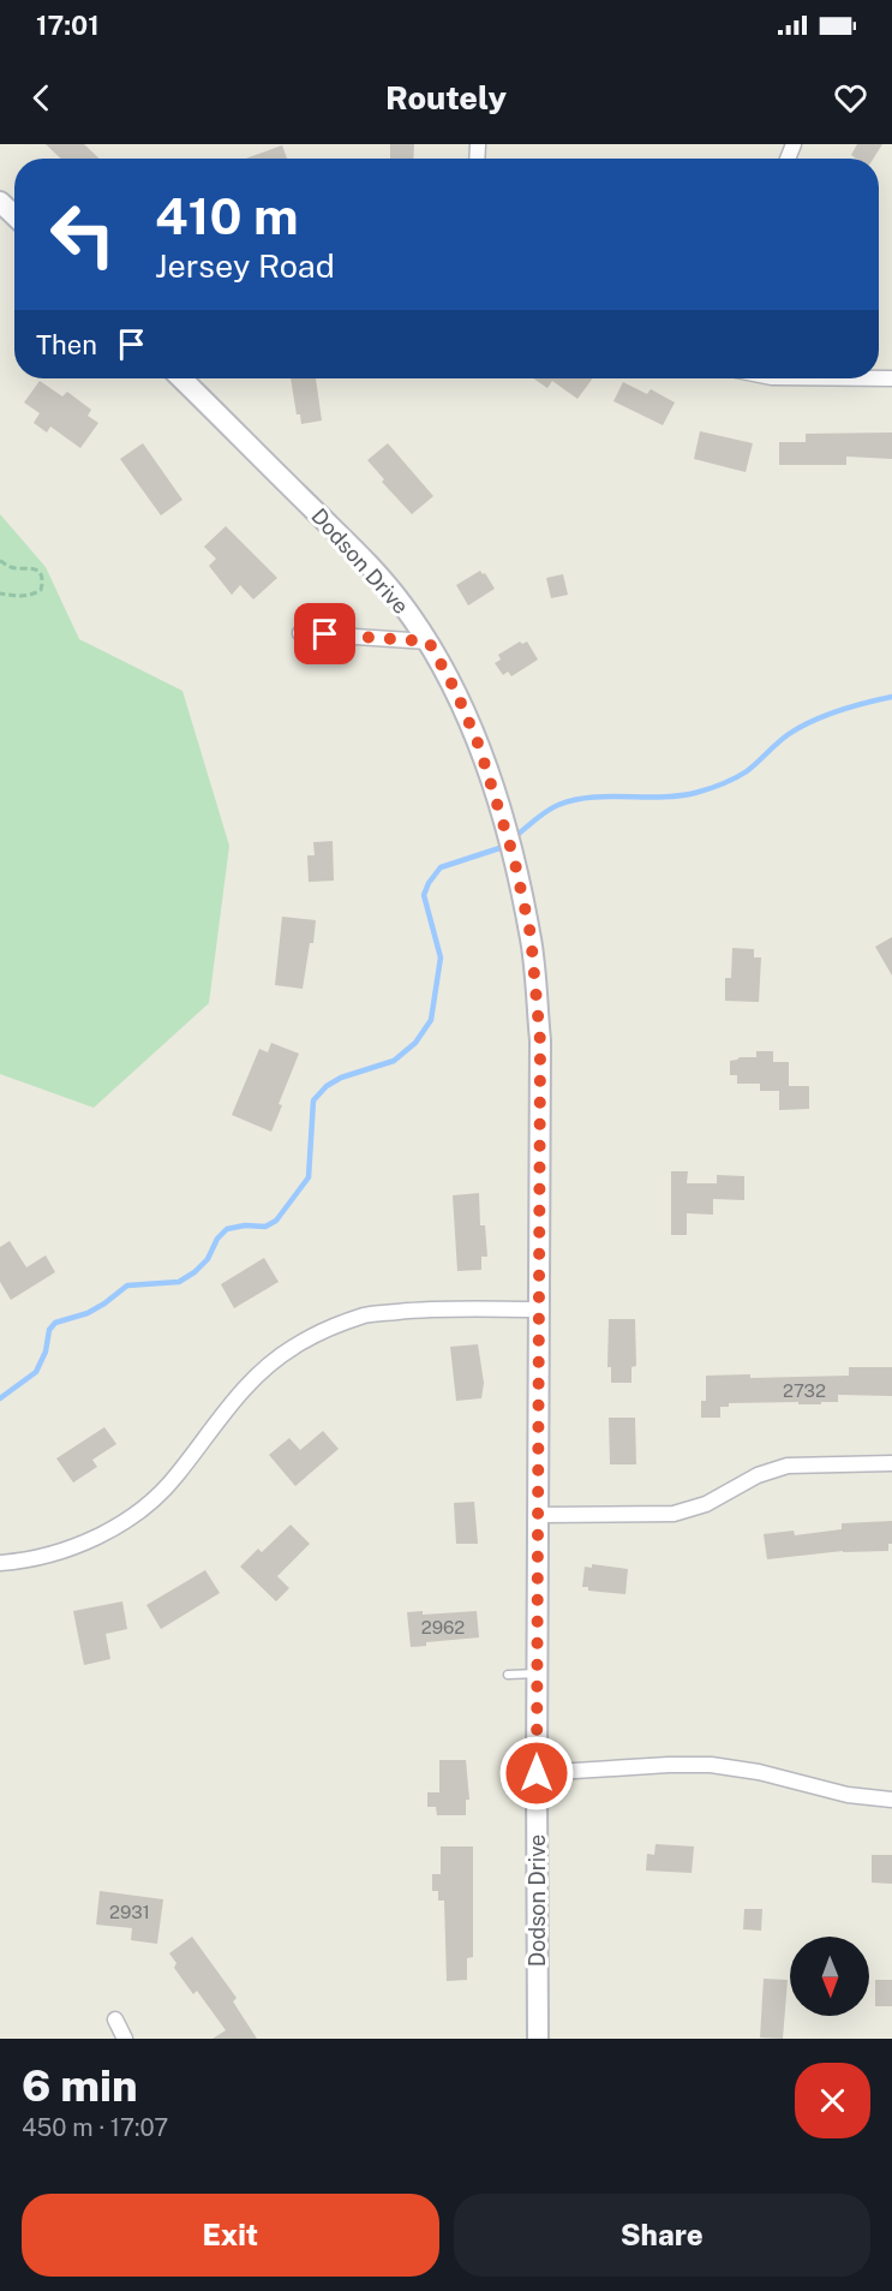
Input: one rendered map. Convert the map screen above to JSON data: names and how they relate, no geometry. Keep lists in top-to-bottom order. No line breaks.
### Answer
{"streets":{"street":["Dodson Drive"]},"house_numbers":["2732","2962","2931"],"north":"bottom","page":{"status":"17:01","header":"Routely","turn":["410 m","Jersey Road"],"then":"Then","heading":["6 min","450 m · 17:07"],"buttons":["Exit","Share"]}}
